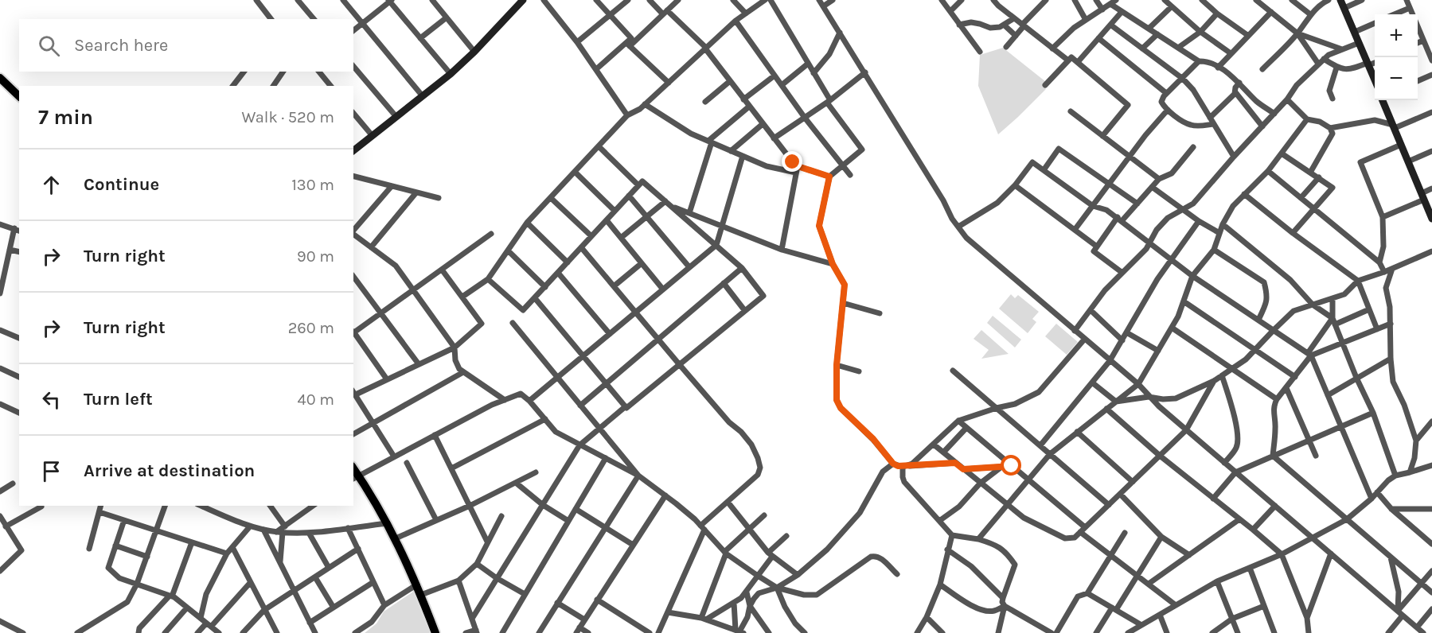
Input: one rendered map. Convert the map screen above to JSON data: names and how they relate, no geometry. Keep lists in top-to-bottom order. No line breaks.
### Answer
{"page":{"map_buttons":["+","−"],"search":"Search here","heading":["7 min","Walk · 520 m"],"list":[["Continue","130 m"],["Turn right","90 m"],["Turn right","260 m"],["Turn left","40 m"],"Arrive at destination"]}}
